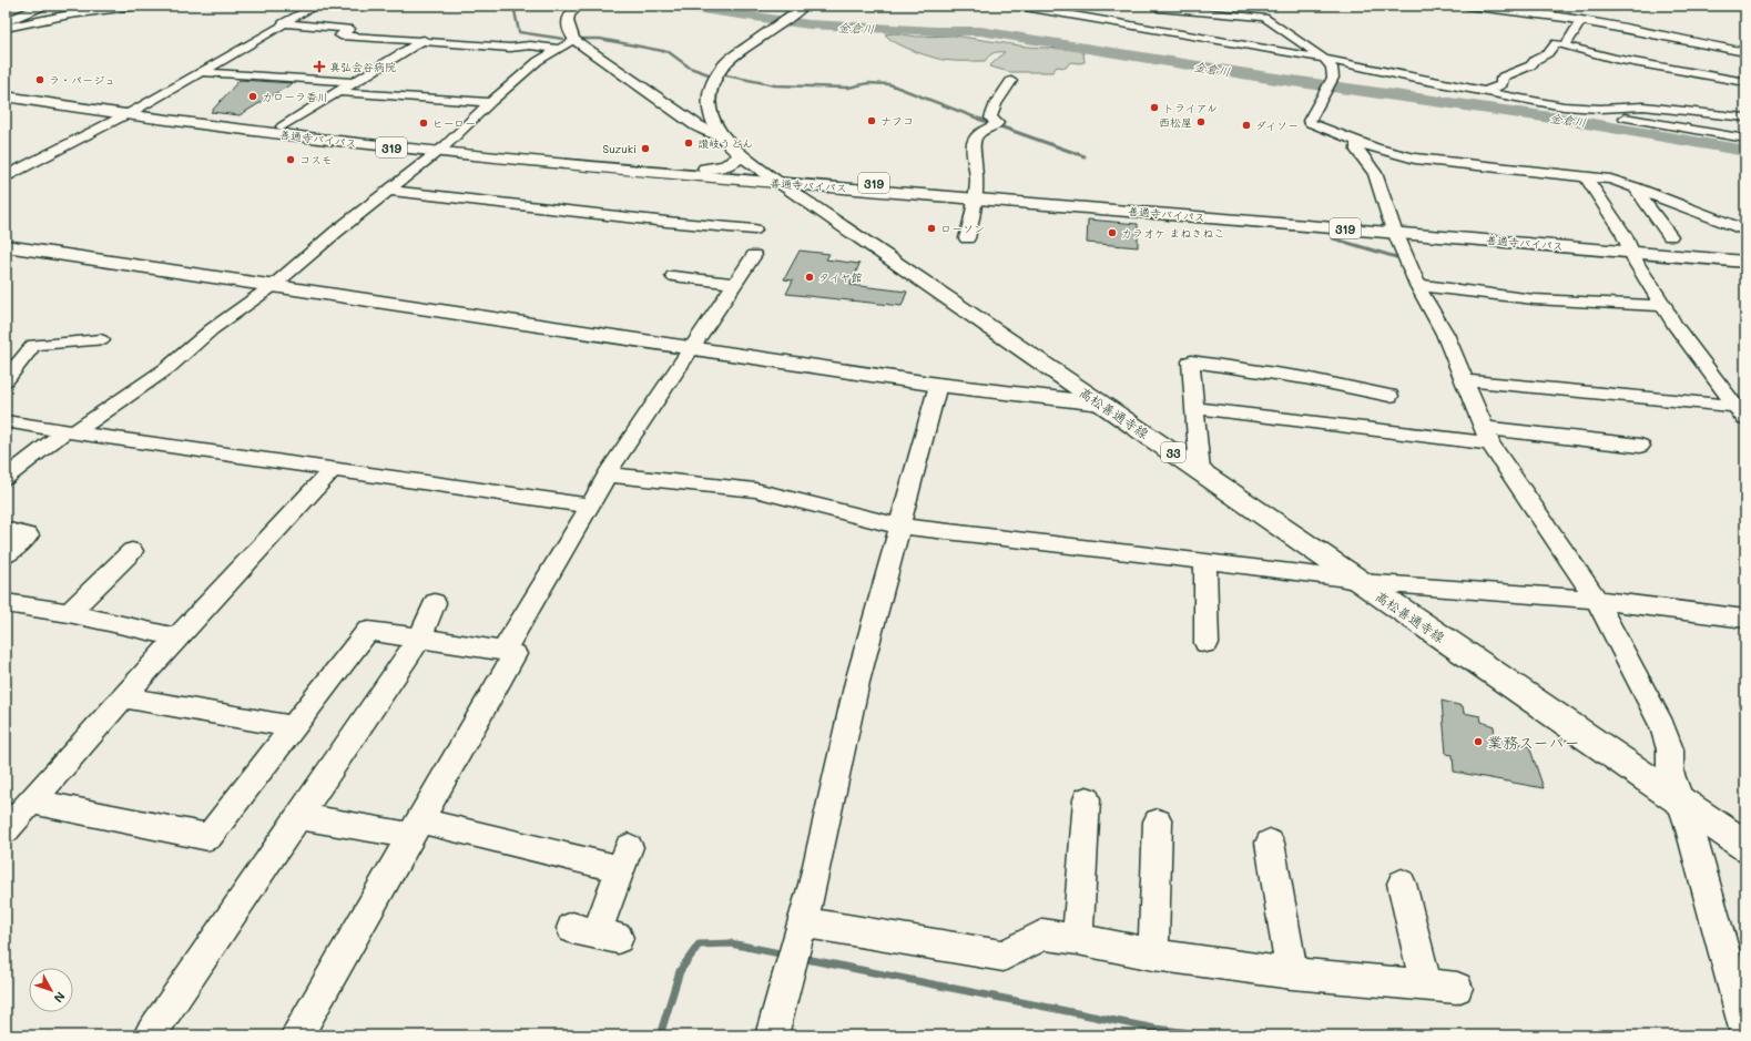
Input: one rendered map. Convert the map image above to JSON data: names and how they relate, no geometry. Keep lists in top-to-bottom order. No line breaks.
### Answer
{"streets":{"main road":["善通寺バイパス","319","高松善通寺線","33"]},"crossings":[["善通寺バイパス","高松善通寺線"]],"water":["金倉川"],"places":{"health":["真弘会谷病院"],"other":["ラ・パージュ","カローラ香川","トライアル","ナフコ","西松屋","ヒーロー","ダイソー","讃岐うどん","Suzuki","コスモ","ローソン","カラオケ まねきねこ","タイヤ館","業務スーパー"]},"north":"bottom right"}
